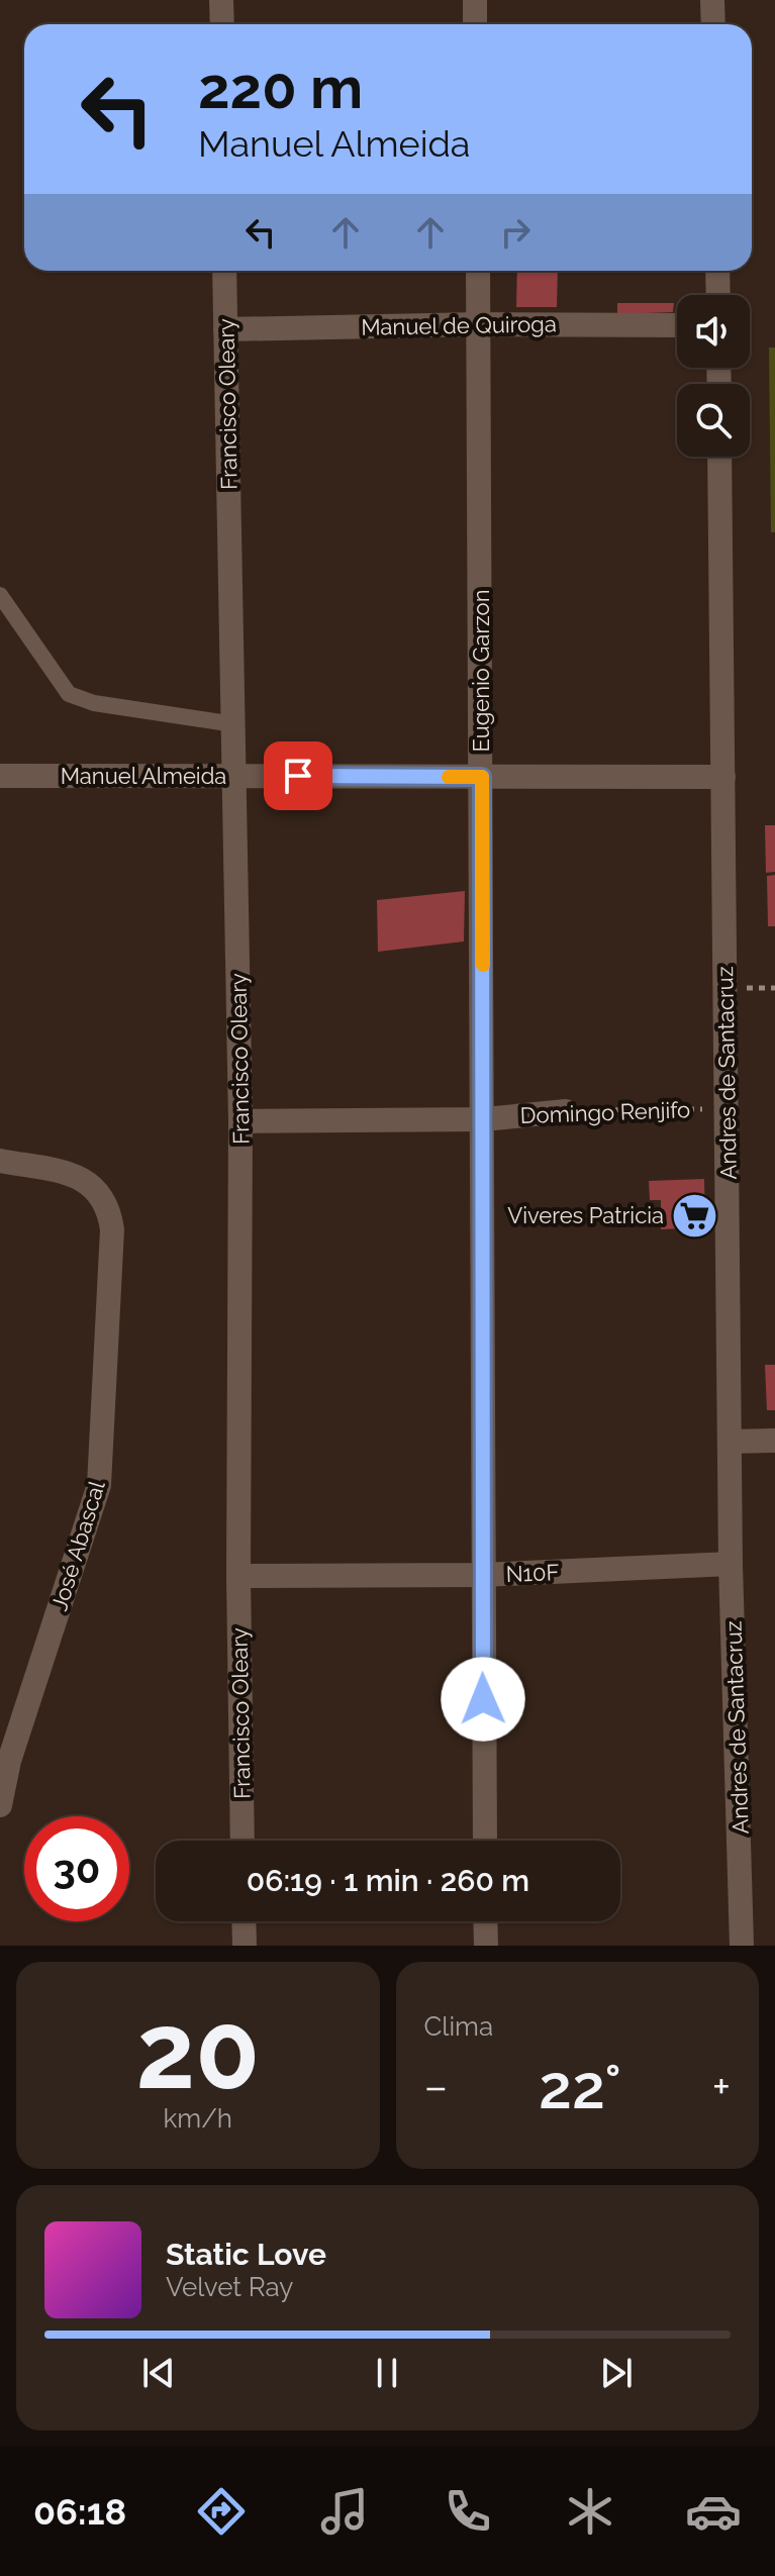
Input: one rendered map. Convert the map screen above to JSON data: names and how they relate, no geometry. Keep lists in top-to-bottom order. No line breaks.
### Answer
{"streets":{"street":["Manuel de Quiroga","Francisco Oleary","Eugenio Garzon","Manuel Almeida","Andres de Santacruz","Domingo Renjifo","José Abascal","N10F"]},"crossings":[["Manuel de Quiroga","Francisco Oleary"],["Manuel de Quiroga","Eugenio Garzon"],["Francisco Oleary","Manuel Almeida"],["Francisco Oleary","Domingo Renjifo"],["Francisco Oleary","N10F"],["Eugenio Garzon","Manuel Almeida"],["Eugenio Garzon","Domingo Renjifo"],["Eugenio Garzon","N10F"],["Manuel Almeida","Andres de Santacruz"],["Andres de Santacruz","Domingo Renjifo"],["Andres de Santacruz","N10F"]],"places":{"supermarket":["Viveres Patricia"]},"page":{"turn":["220 m","Manuel Almeida"],"limit":"30","trip":"06:19 · 1 min · 260 m","tile":[["20","km/h"],"Clima"],"heat":["−","22°","+"],"song":["Static Love","Velvet Ray"],"tabs":"06:18"}}
